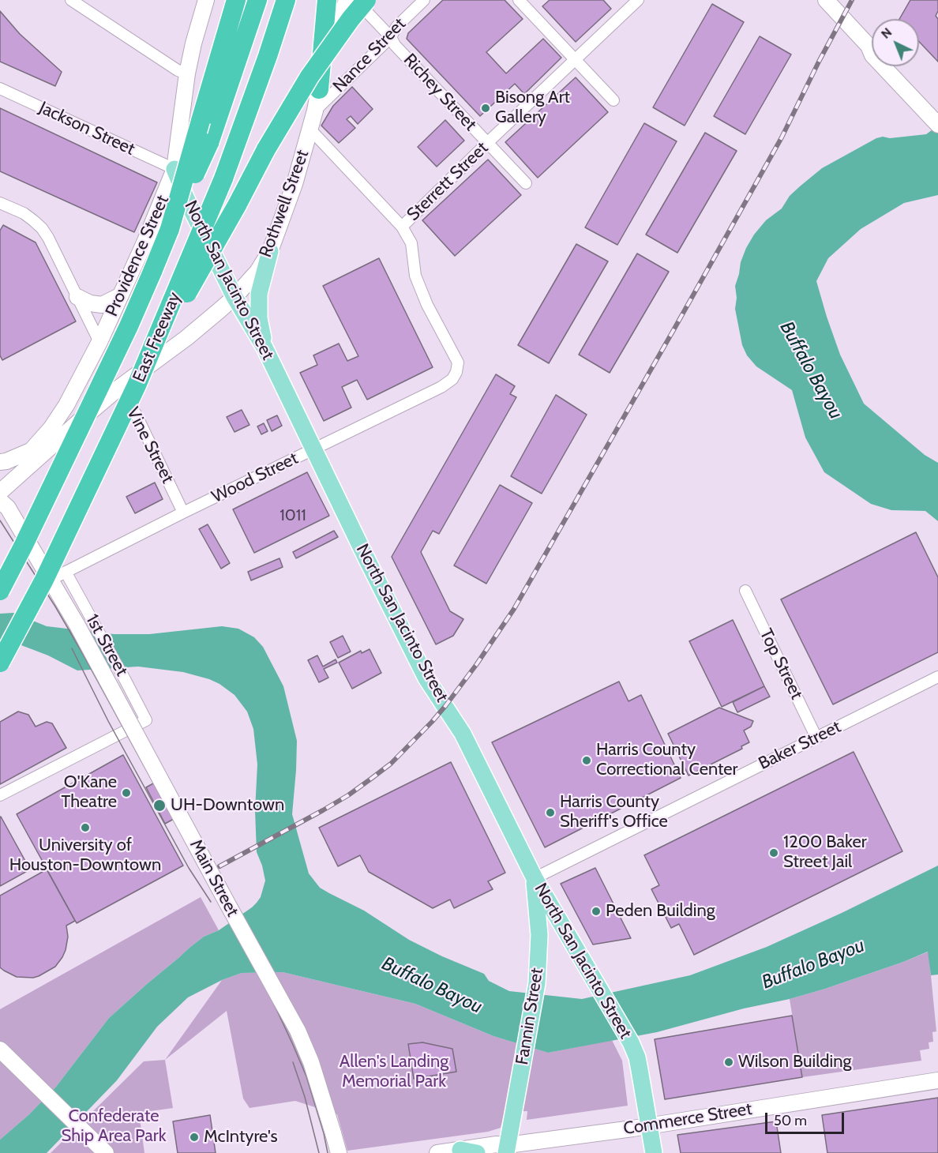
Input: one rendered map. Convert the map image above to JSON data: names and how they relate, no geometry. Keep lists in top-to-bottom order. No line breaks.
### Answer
{"streets":{"highway":["East Freeway"],"main road":["Rothwell Street","Providence Street","North San Jacinto Street","Main Street","Fannin Street","Commerce Street"],"street":["Nance Street","Richey Street","Jackson Street","Sterrett Street","Vine Street","Wood Street","1st Street","Top Street","Baker Street"]},"crossings":[["Nance Street","Richey Street"],["Nance Street","Rothwell Street"],["Richey Street","Sterrett Street"],["Jackson Street","Providence Street"],["Jackson Street","North San Jacinto Street"],["Sterrett Street","Wood Street"],["Rothwell Street","North San Jacinto Street"],["Rothwell Street","Vine Street"],["Providence Street","North San Jacinto Street"],["Providence Street","Vine Street"],["North San Jacinto Street","Wood Street"],["North San Jacinto Street","Baker Street"],["North San Jacinto Street","Fannin Street"],["North San Jacinto Street","Commerce Street"],["Vine Street","Wood Street"],["Wood Street","1st Street"],["Wood Street","Main Street"],["Top Street","Baker Street"],["Baker Street","Fannin Street"],["Fannin Street","Commerce Street"]],"water":["Buffalo Bayou"],"parks":["Allen's Landing Memorial Park","Confederate Ship Area Park"],"places":["Bisong Art Gallery","Harris County Correctional Center","O'Kane Theatre","UH-Downtown","Harris County Sheriff's Office","University of Houston-Downtown","1200 Baker Street Jail","Peden Building","Wilson Building","McIntyre's"],"house_numbers":["1011"],"scale_bar":"50 m","north":"top left"}
